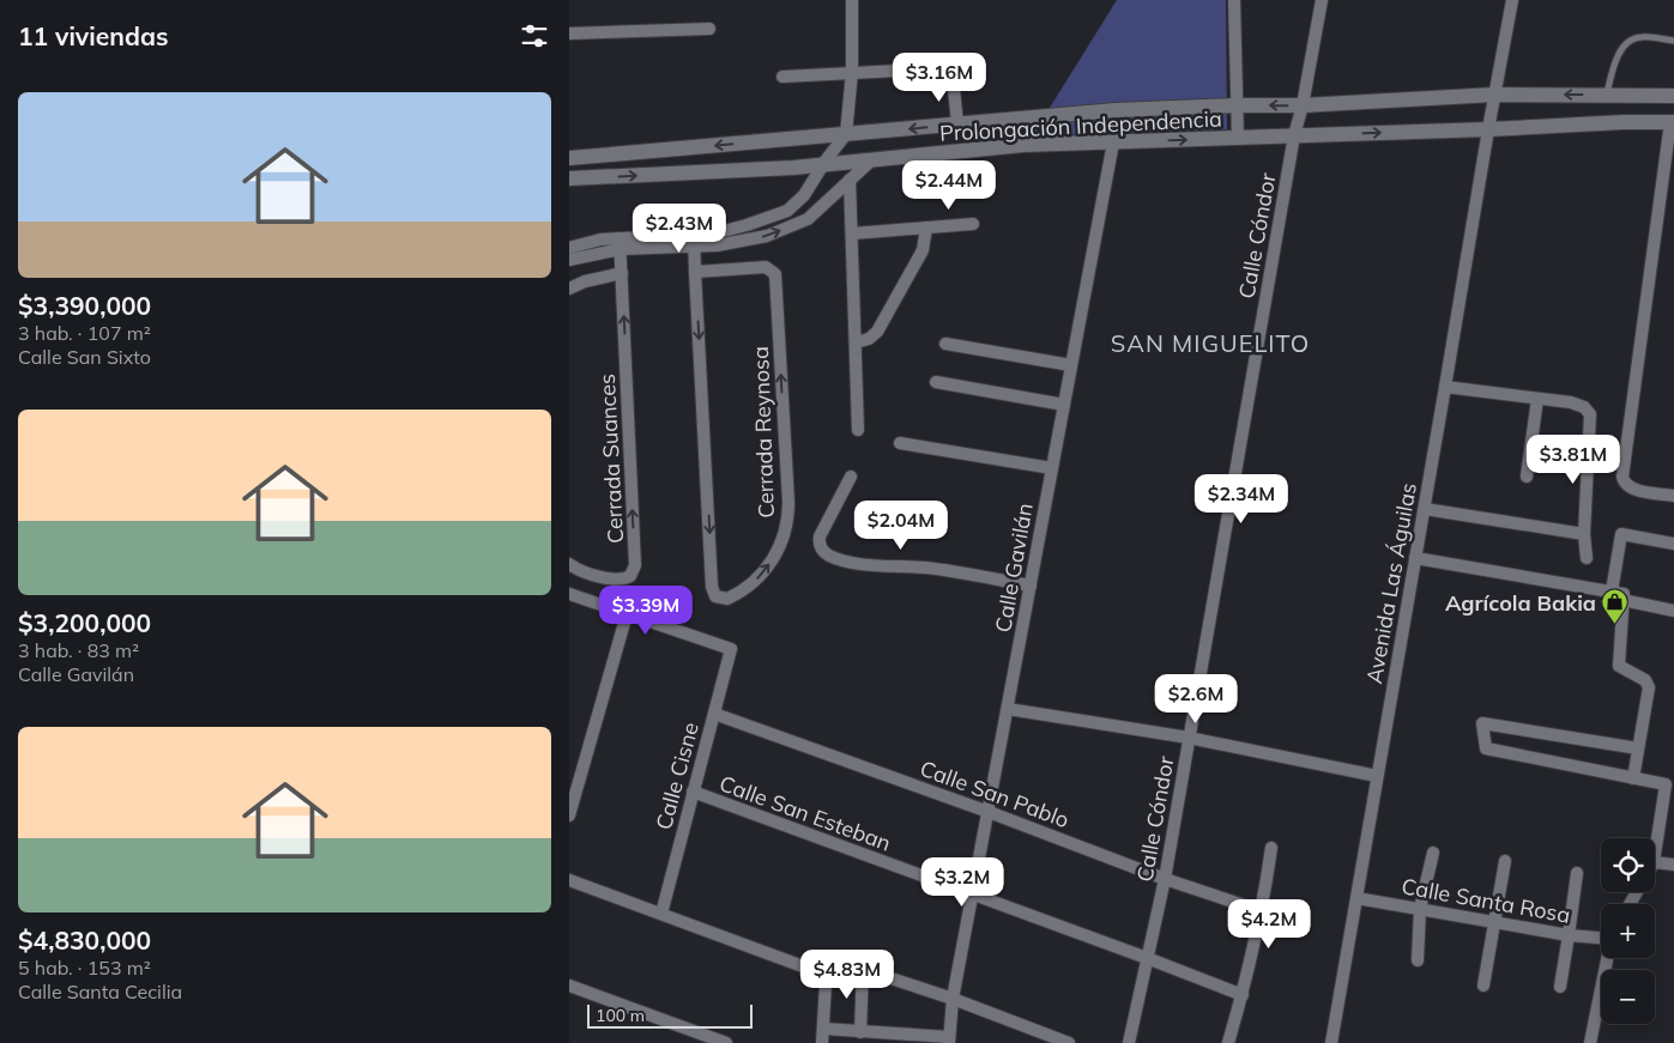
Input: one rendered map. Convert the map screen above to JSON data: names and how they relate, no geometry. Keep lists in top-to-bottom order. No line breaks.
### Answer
{"streets":{"street":["Prolongación Independencia","Calle Cóndor","Cerrada Reynosa","Cerrada Suances","Calle Gavilán","Avenida Las Águilas","Calle Cisne","Calle San Pablo","Calle San Esteban","Calle Santa Rosa"]},"crossings":[["Prolongación Independencia","Calle Cóndor"],["Prolongación Independencia","Calle Gavilán"],["Prolongación Independencia","Avenida Las Águilas"],["Calle Cóndor","Calle San Pablo"],["Calle Cóndor","Calle San Esteban"],["Calle Gavilán","Calle San Pablo"],["Calle Gavilán","Calle San Esteban"],["Avenida Las Águilas","Calle Santa Rosa"],["Calle Cisne","Calle San Pablo"],["Calle Cisne","Calle San Esteban"]],"one_way":["Cerrada Suances"],"districts":["SAN MIGUELITO"],"places":{"shop":["Agrícola Bakia"]},"scale_bar":"100 m","page":{"heading":"11 viviendas","price":["$3.16M","$2.44M","$2.43M","$3.81M","$2.34M","$2.04M","$3.39M","$2.6M","$3.2M","$4.2M","$4.83M"],"list":[{"name":"$3,390,000","note":"3 hab. · 107 m² · Calle San Sixto"},{"name":"$3,200,000","note":"3 hab. · 83 m² · Calle Gavilán"},{"name":"$4,830,000","note":"5 hab. · 153 m² · Calle Santa Cecilia"}],"map_buttons":["+","−"],"scale":"100 m"}}
